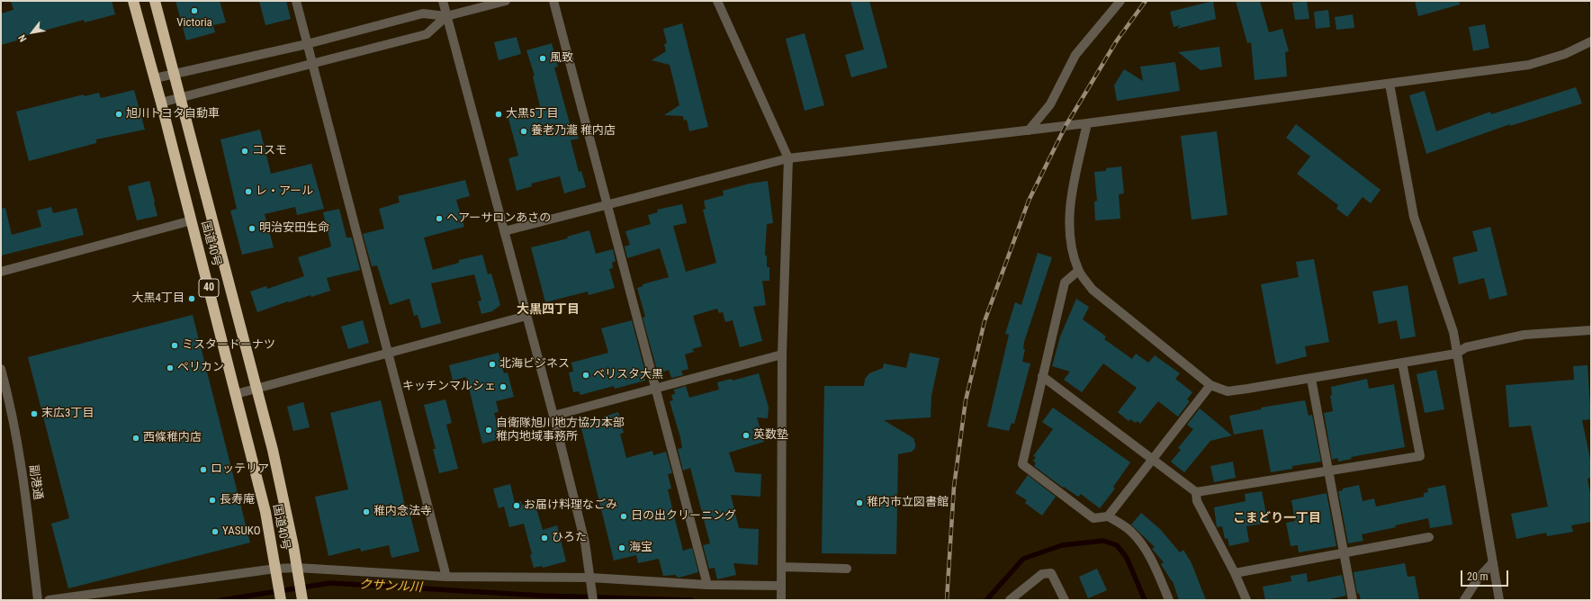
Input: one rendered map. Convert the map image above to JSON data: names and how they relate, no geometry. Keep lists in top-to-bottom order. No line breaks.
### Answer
{"streets":{"highway":["国道40号","40"],"street":["副港通"]},"districts":["大黒四丁目","こまどり一丁目"],"water":["クサンル川"],"places":["Victoria","風致","旭川トヨタ自動車","大黒5丁目","養老乃瀧 稚内店","コスモ","レ・アール","ヘアーサロンあさの","明治安田生命","大黒4丁目","ミスタードーナツ","北海ビジネス","ペリカン","ベリスタ大黒","キッチンマルシェ","末広3丁目","自衛隊旭川地方協力本部 稚内地域事務所","英数塾","西條稚内店","ロッテリア","長寿庵","稚内市立図書館","お届け料理なごみ","稚内念法寺","日の出クリーニング","YASUKO","ひろた","海宝"],"scale_bar":"20 m","north":"bottom left"}
